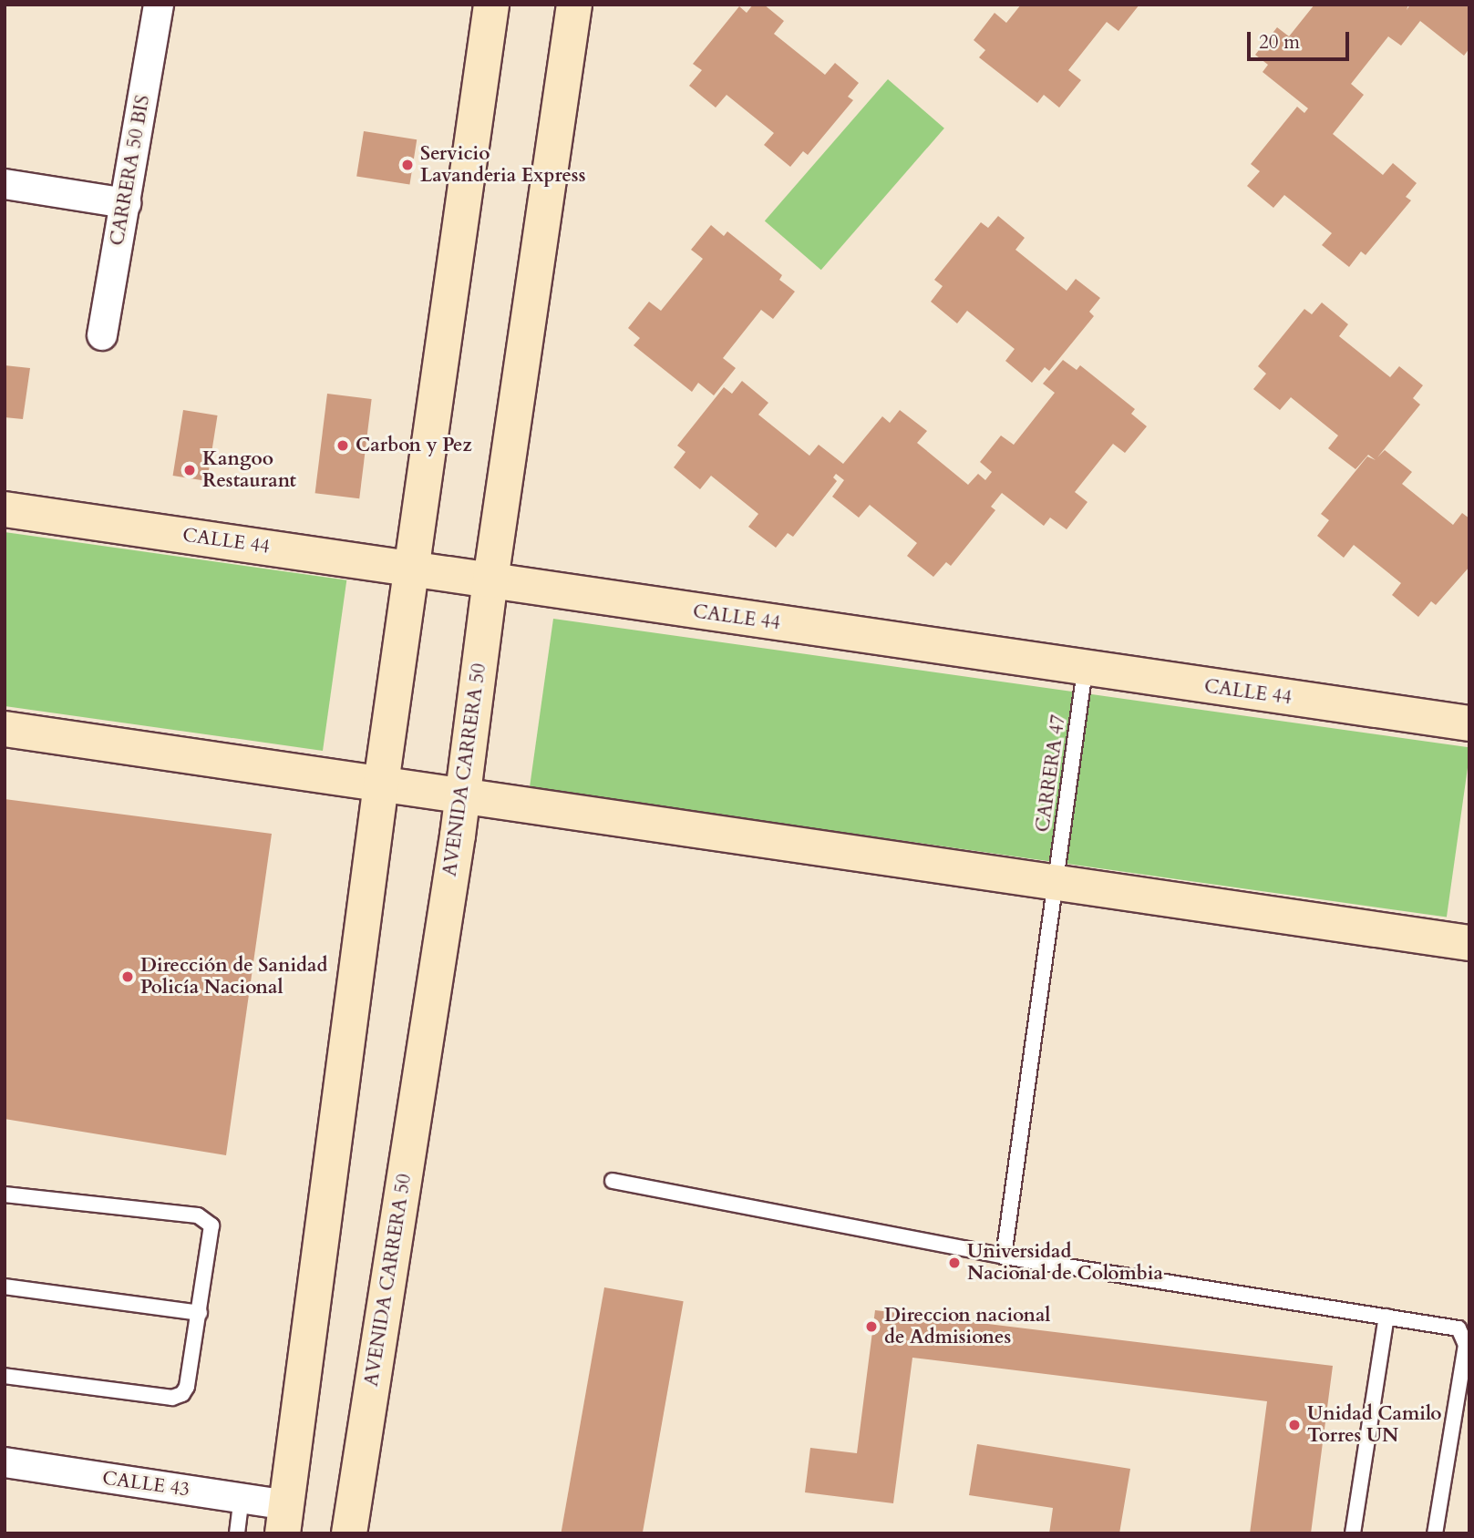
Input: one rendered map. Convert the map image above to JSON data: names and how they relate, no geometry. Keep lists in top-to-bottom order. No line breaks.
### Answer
{"streets":{"main road":["CALLE 44","AVENIDA CARRERA 50"],"street":["CARRERA 50 BIS","CALLE 43"],"lane":["CARRERA 47"]},"crossings":[["CALLE 44","AVENIDA CARRERA 50"],["CALLE 44","CARRERA 47"]],"places":["Servicio Lavanderia Express","Carbon y Pez","Kangoo Restaurant","Dirección de Sanidad Policía Nacional","Universidad Nacional de Colombia","Direccion nacional de Admisiones","Unidad Camilo Torres UN"],"scale_bar":"20 m"}
